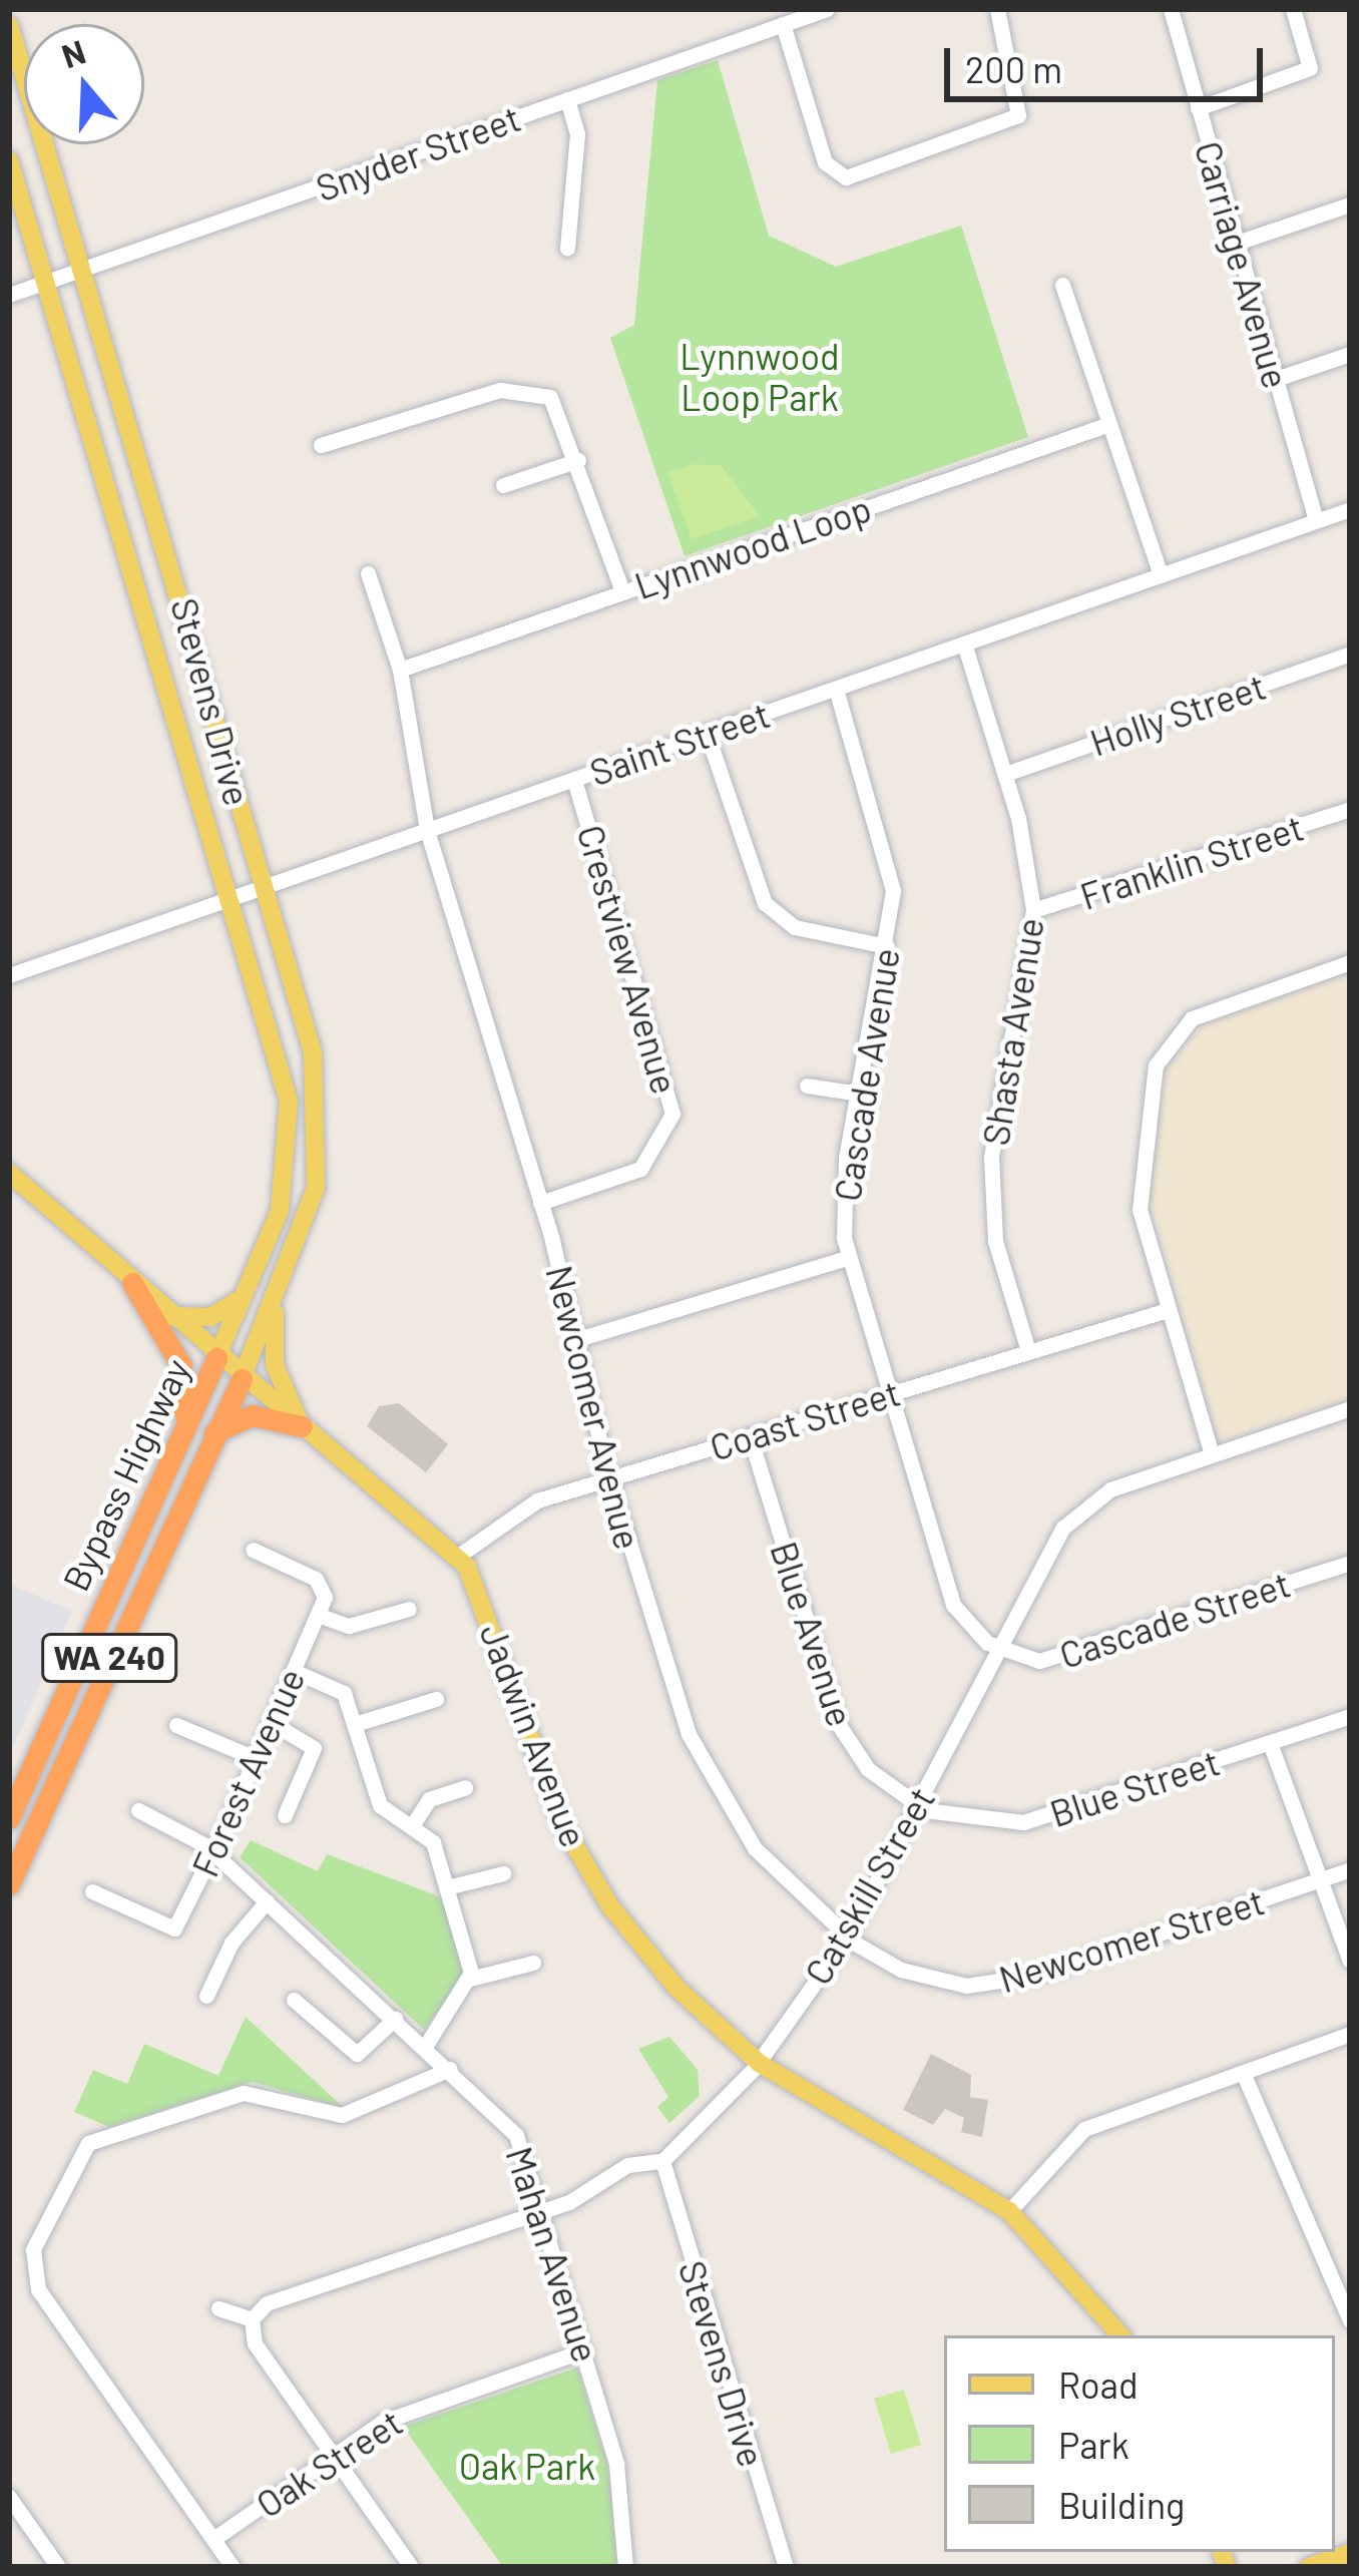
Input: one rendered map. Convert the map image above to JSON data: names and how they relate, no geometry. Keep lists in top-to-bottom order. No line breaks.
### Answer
{"streets":{"highway":["Bypass Highway","WA 240"],"main road":["Stevens Drive","Jadwin Avenue"],"street":["Snyder Street","Carriage Avenue","Lynnwood Loop","Holly Street","Saint Street","Franklin Street","Crestview Avenue","Shasta Avenue","Cascade Avenue","Newcomer Avenue","Coast Street","Cascade Street","Blue Avenue","Forest Avenue","Blue Street","Catskill Street","Newcomer Street","Mahan Avenue","Oak Street"]},"crossings":[["Snyder Street","Stevens Drive"],["Carriage Avenue","Saint Street"],["Stevens Drive","Saint Street"],["Stevens Drive","Bypass Highway"],["Stevens Drive","WA 240"],["Stevens Drive","Jadwin Avenue"],["Stevens Drive","Catskill Street"],["Holly Street","Shasta Avenue"],["Saint Street","Crestview Avenue"],["Saint Street","Shasta Avenue"],["Saint Street","Cascade Avenue"],["Saint Street","Newcomer Avenue"],["Franklin Street","Shasta Avenue"],["Crestview Avenue","Newcomer Avenue"],["Shasta Avenue","Coast Street"],["Cascade Avenue","Coast Street"],["Cascade Avenue","Cascade Street"],["Cascade Avenue","Catskill Street"],["Newcomer Avenue","Coast Street"],["Newcomer Avenue","Catskill Street"],["Newcomer Avenue","Newcomer Street"],["Coast Street","Blue Avenue"],["Coast Street","Jadwin Avenue"],["Bypass Highway","WA 240"],["Bypass Highway","Jadwin Avenue"],["Cascade Street","Catskill Street"],["Blue Avenue","Blue Street"],["Blue Avenue","Catskill Street"],["WA 240","Jadwin Avenue"],["Jadwin Avenue","Catskill Street"],["Forest Avenue","Mahan Avenue"],["Blue Street","Catskill Street"],["Catskill Street","Newcomer Street"],["Mahan Avenue","Oak Street"]],"parks":["Lynnwood Loop Park","Oak Park"],"legend":["Road","Park","Building"],"scale_bar":"200 m","north":"top"}
